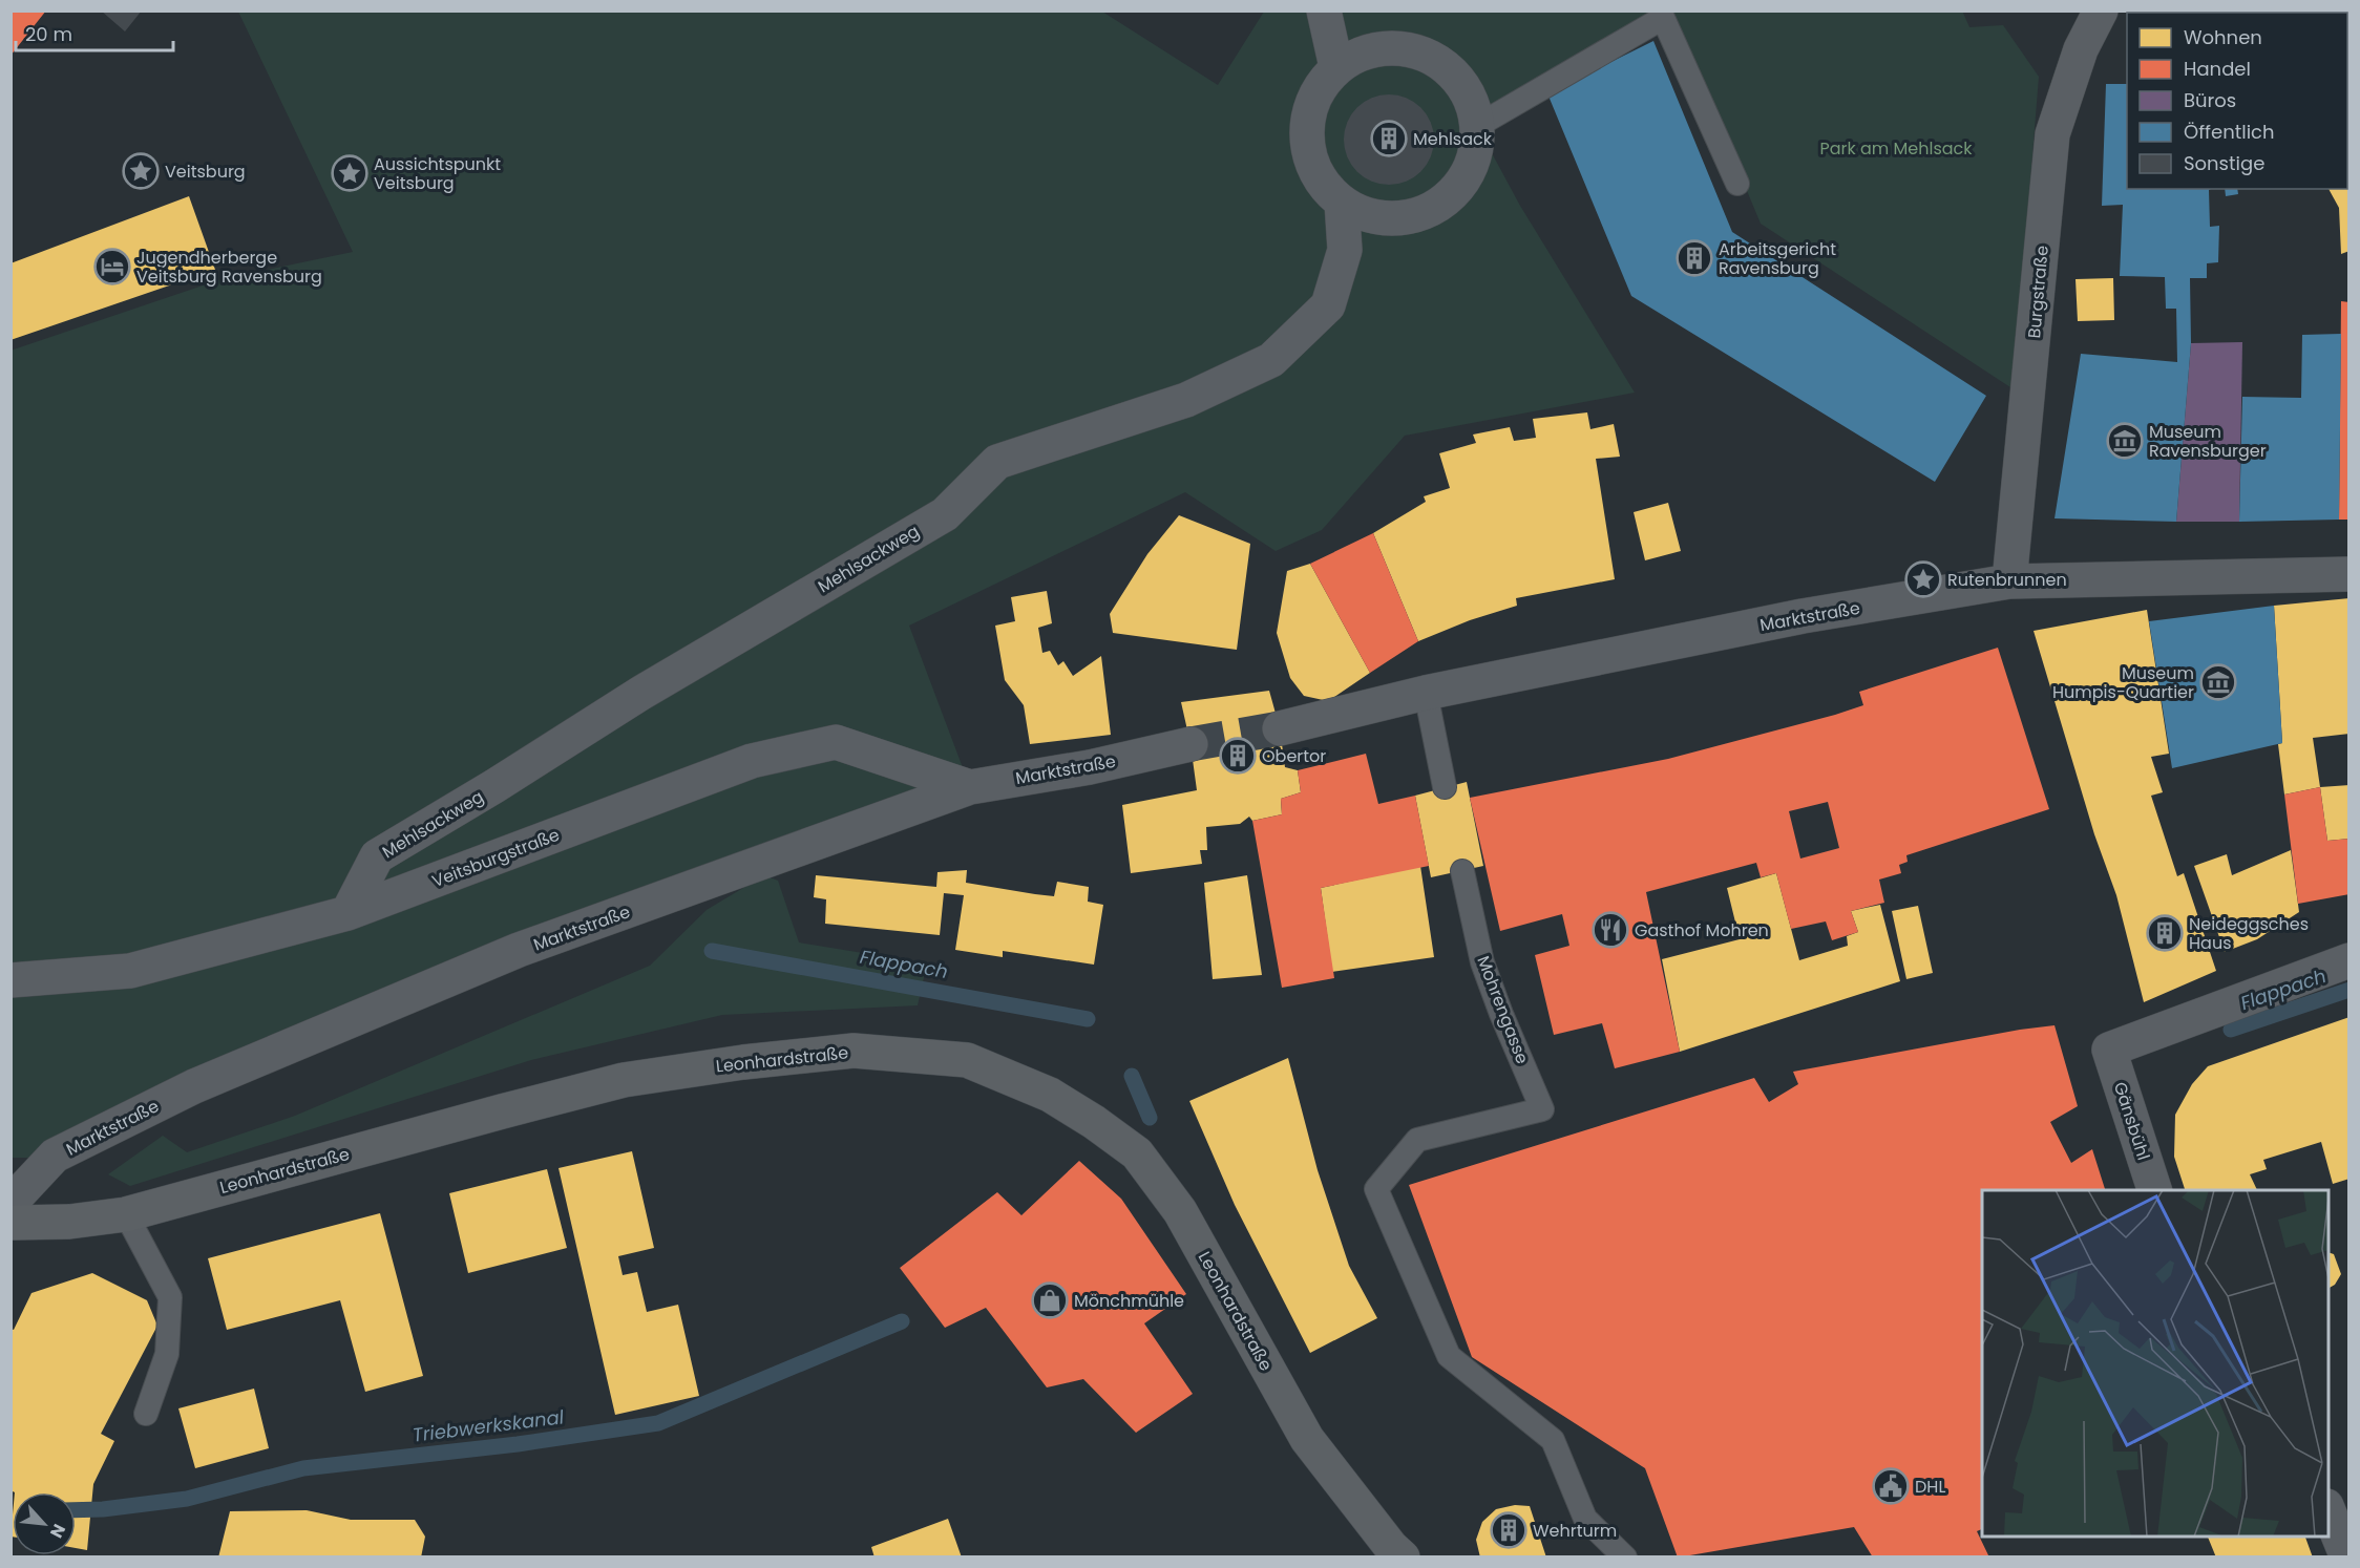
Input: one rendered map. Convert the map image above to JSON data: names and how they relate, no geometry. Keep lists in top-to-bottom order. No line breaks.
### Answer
{"streets":{"main road":["Leonhardstraße"],"street":["Burgstraße","Mehlsackweg","Marktstraße","Veitsburgstraße","Gänsbühl"],"lane":["Mohrengasse"]},"crossings":[["Burgstraße","Marktstraße"],["Mehlsackweg","Veitsburgstraße"],["Marktstraße","Veitsburgstraße"]],"water":["Flappach","Triebwerkskanal"],"parks":["Park am Mehlsack"],"places":{"building":["Mehlsack","Arbeitsgericht Ravensburg","Obertor","Neideggsches Haus","Wehrturm"],"place":["Veitsburg","Aussichtspunkt Veitsburg","Rutenbrunnen"],"hotel":["Jugendherberge Veitsburg Ravensburg"],"museum":["Museum Ravensburger","Museum Humpis-Quartier"],"restaurant":["Gasthof Mohren"],"shop":["Mönchmühle"],"public building":["DHL"]},"legend":["Wohnen","Handel","Büros","Öffentlich","Sonstige"],"scale_bar":"20 m","north":"bottom right"}
